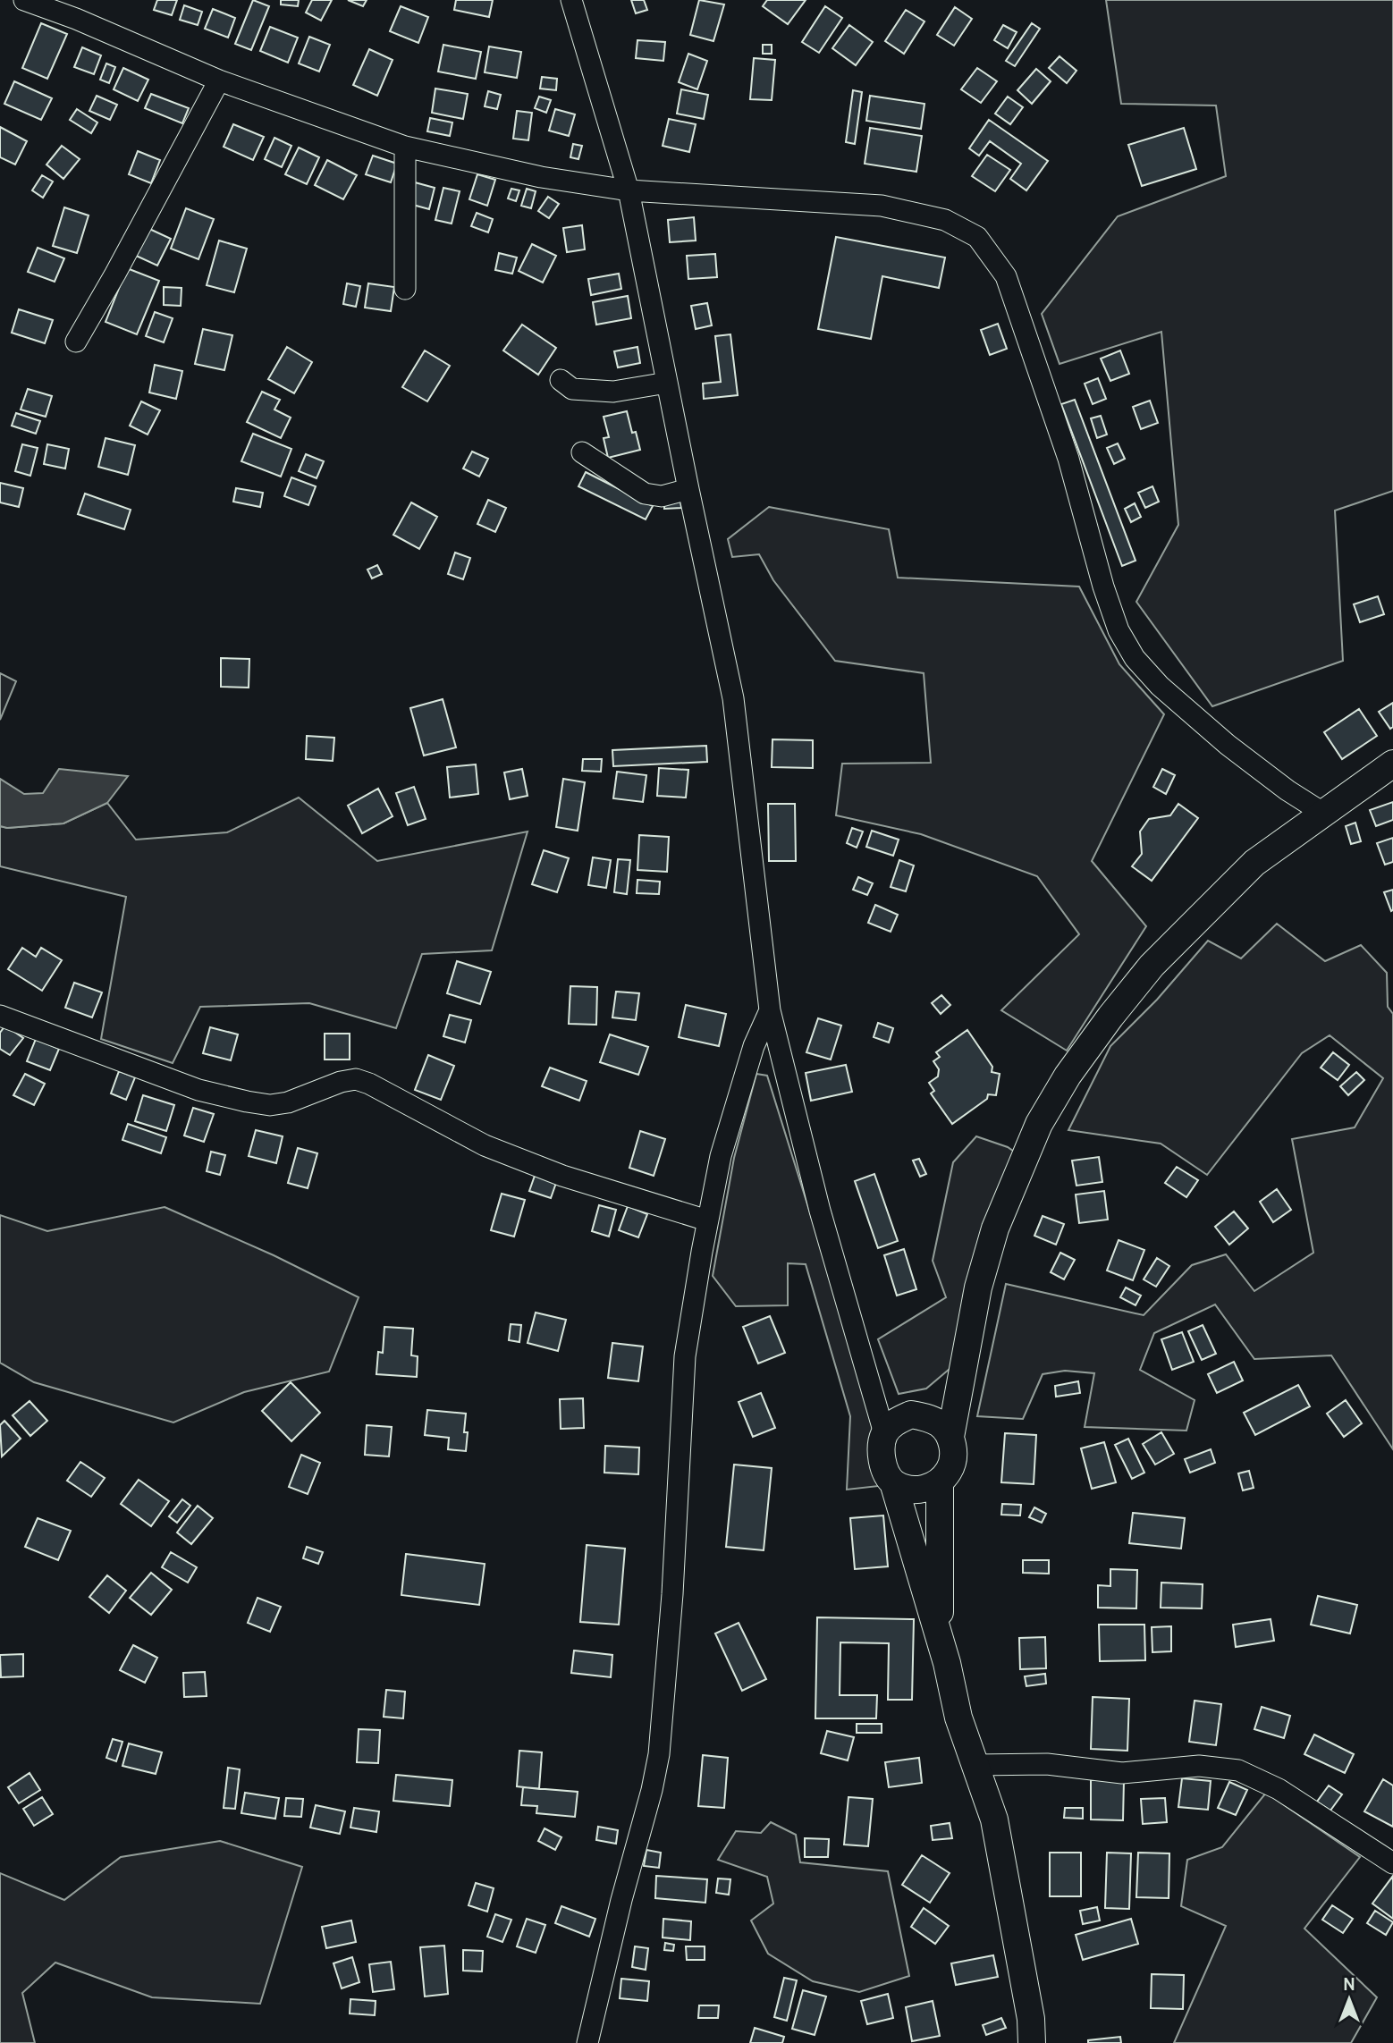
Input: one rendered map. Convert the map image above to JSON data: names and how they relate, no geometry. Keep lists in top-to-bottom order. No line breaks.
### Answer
{"north":"top"}
